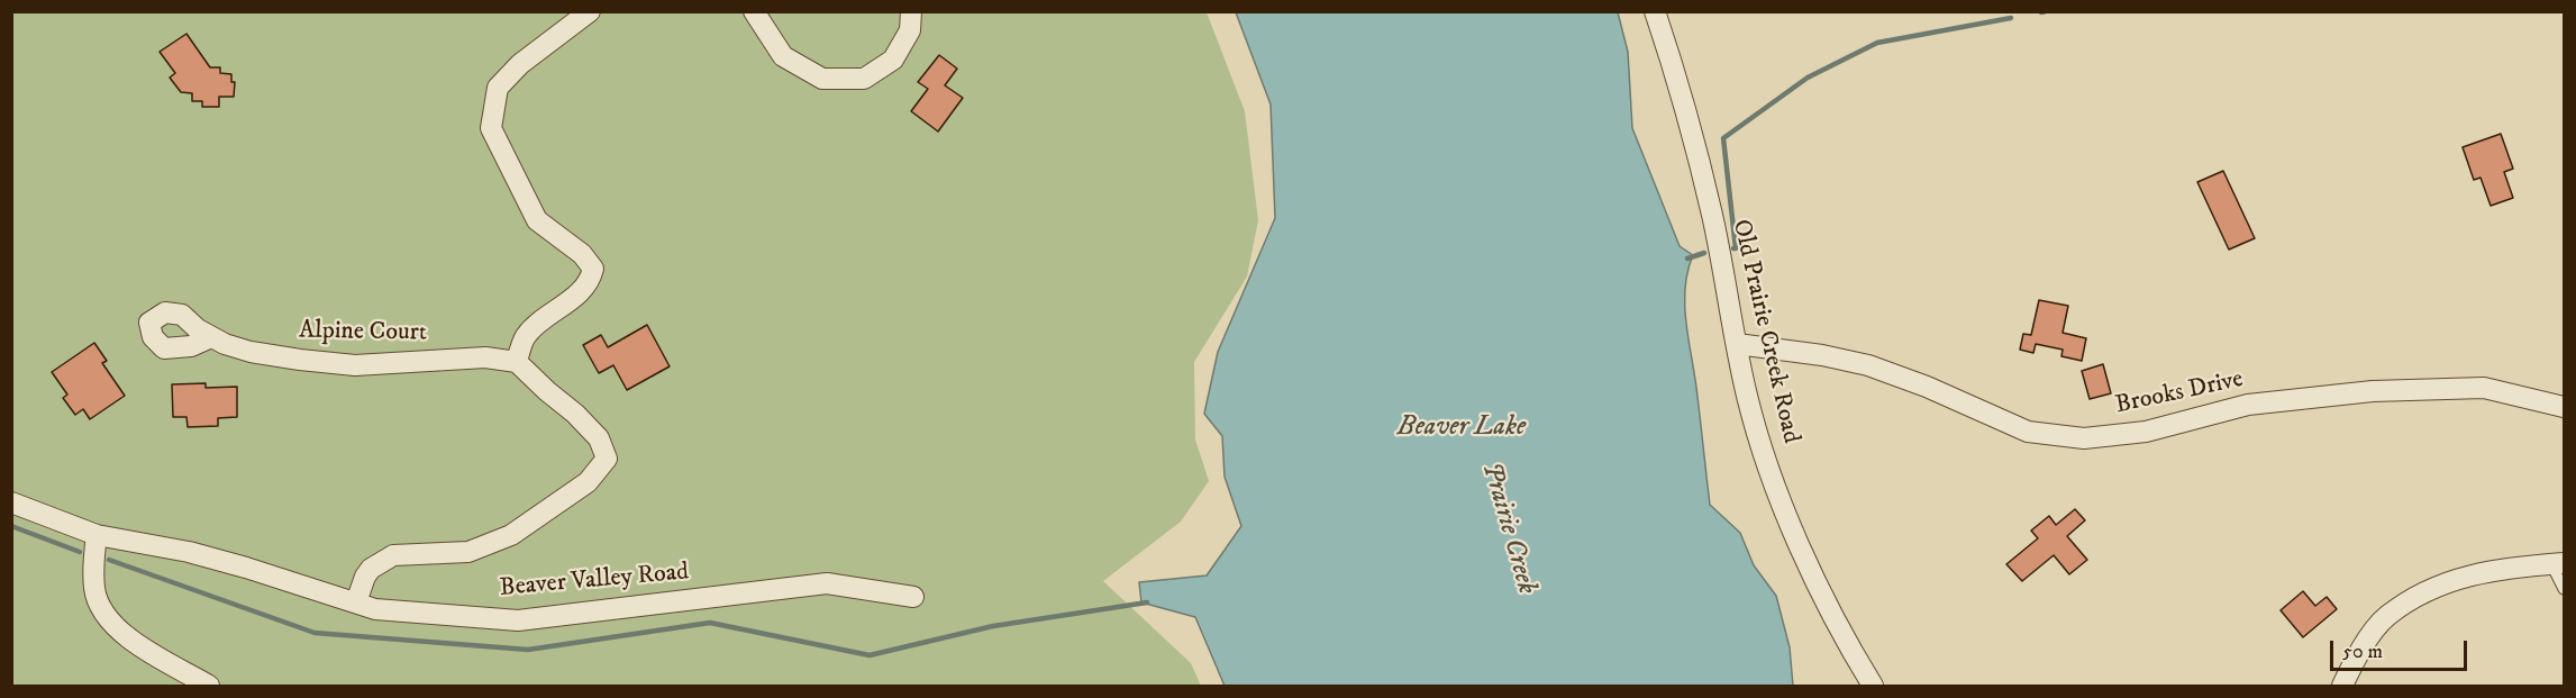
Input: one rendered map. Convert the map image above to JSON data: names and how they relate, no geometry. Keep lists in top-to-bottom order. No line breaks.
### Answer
{"streets":{"street":["Old Prairie Creek Road","Alpine Court","Brooks Drive","Beaver Valley Road"]},"crossings":[["Old Prairie Creek Road","Brooks Drive"]],"water":["Beaver Lake","Prairie Creek"],"scale_bar":"50 m"}
